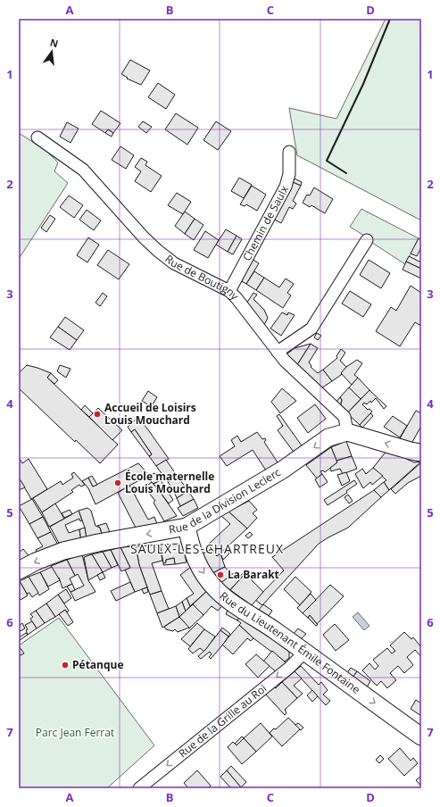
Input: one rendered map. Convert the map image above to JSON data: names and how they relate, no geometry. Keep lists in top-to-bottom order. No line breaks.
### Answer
{"streets":{"main road":["Rue de la Division Leclerc","Rue du Lieutenant Émile Fontaine"],"street":["Chemin de Saulx","Rue de Boutigny","Rue de la Grille au Roi"]},"crossings":[["Chemin de Saulx","Rue de Boutigny"],["Rue de Boutigny","Rue de la Division Leclerc"],["Rue de la Division Leclerc","Rue du Lieutenant Émile Fontaine"],["Rue du Lieutenant Émile Fontaine","Rue de la Grille au Roi"]],"one_way":["Rue de la Division Leclerc","Rue du Lieutenant Émile Fontaine","Rue de la Grille au Roi"],"districts":["SAULX-LES-CHARTREUX"],"parks":["Parc Jean Ferrat"],"places":["Accueil de Loisirs Louis Mouchard","École maternelle Louis Mouchard","La Barakt","Pétanque"],"north":"top","grid":{"columns":["A","B","C","D"],"rows":["1","2","3","4","5","6","7"]}}
